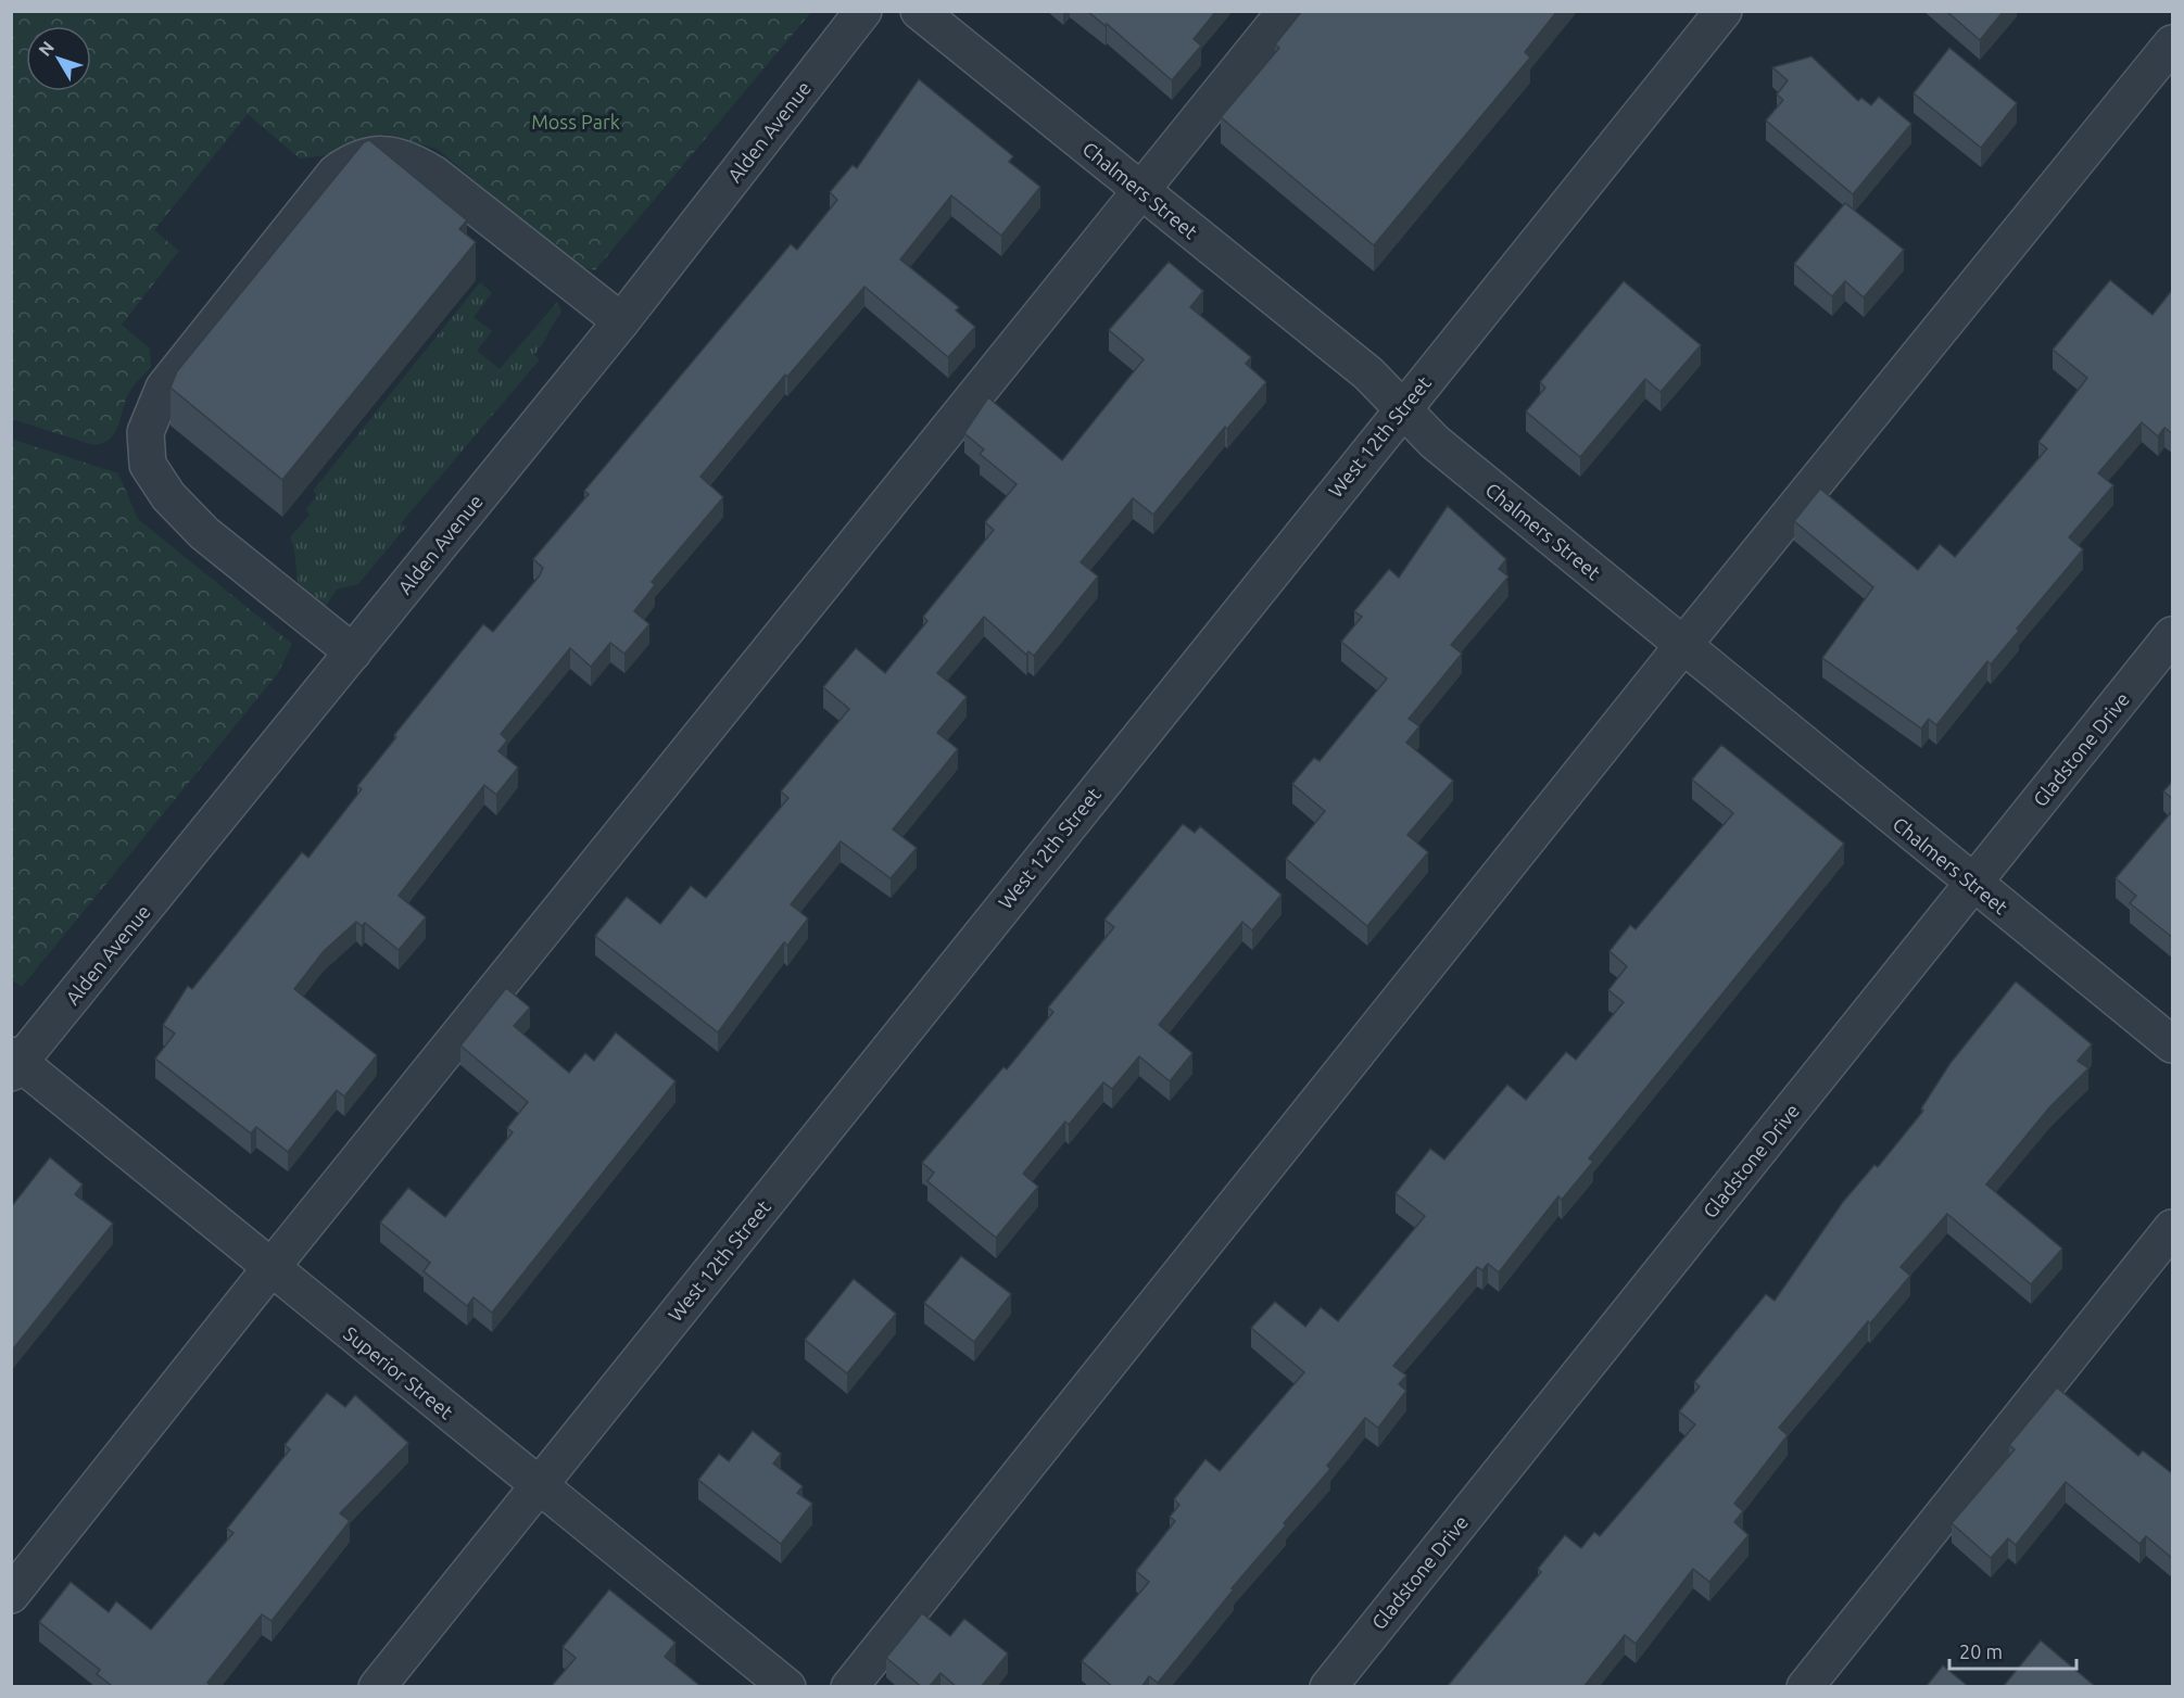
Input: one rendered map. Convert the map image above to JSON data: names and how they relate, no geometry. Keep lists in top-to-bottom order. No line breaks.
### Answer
{"streets":{"street":["Alden Avenue","Chalmers Street","West 12th Street","Gladstone Drive","Superior Street"]},"crossings":[["Alden Avenue","Superior Street"],["Chalmers Street","West 12th Street"],["Chalmers Street","Gladstone Drive"],["West 12th Street","Superior Street"]],"parks":["Moss Park"],"scale_bar":"20 m","north":"top left"}
